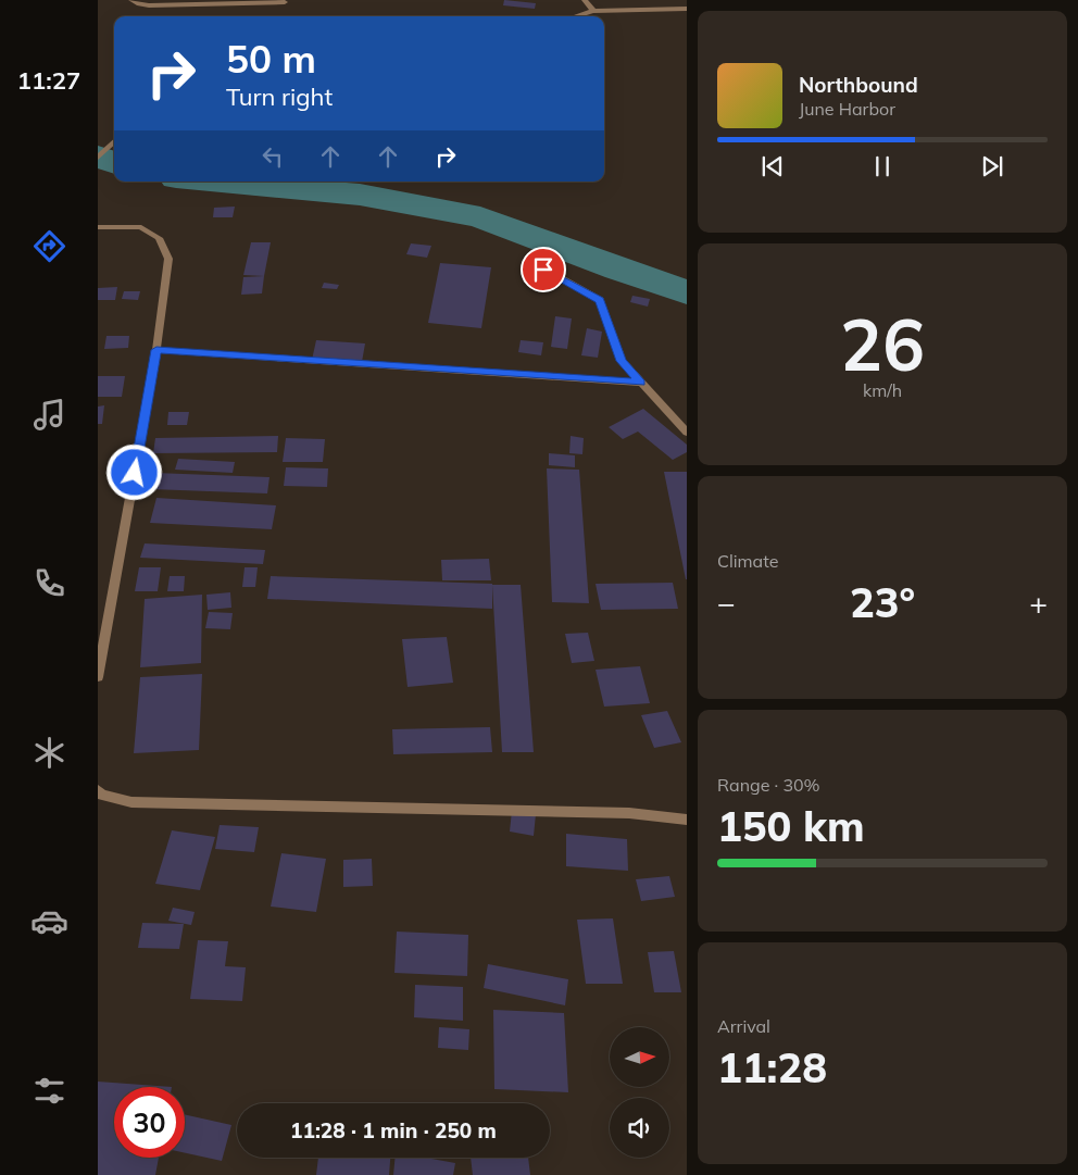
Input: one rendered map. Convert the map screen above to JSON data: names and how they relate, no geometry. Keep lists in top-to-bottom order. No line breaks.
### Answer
{"north":"right","page":{"tabs":"11:27","turn":["50 m","Turn right"],"song":["Northbound","June Harbor"],"tile":[["26","km/h"],"Climate",["Range · 30%","150 km"],["Arrival","11:28"]],"heat":["−","23°","+"],"limit":"30","trip":"11:28 · 1 min · 250 m"}}
